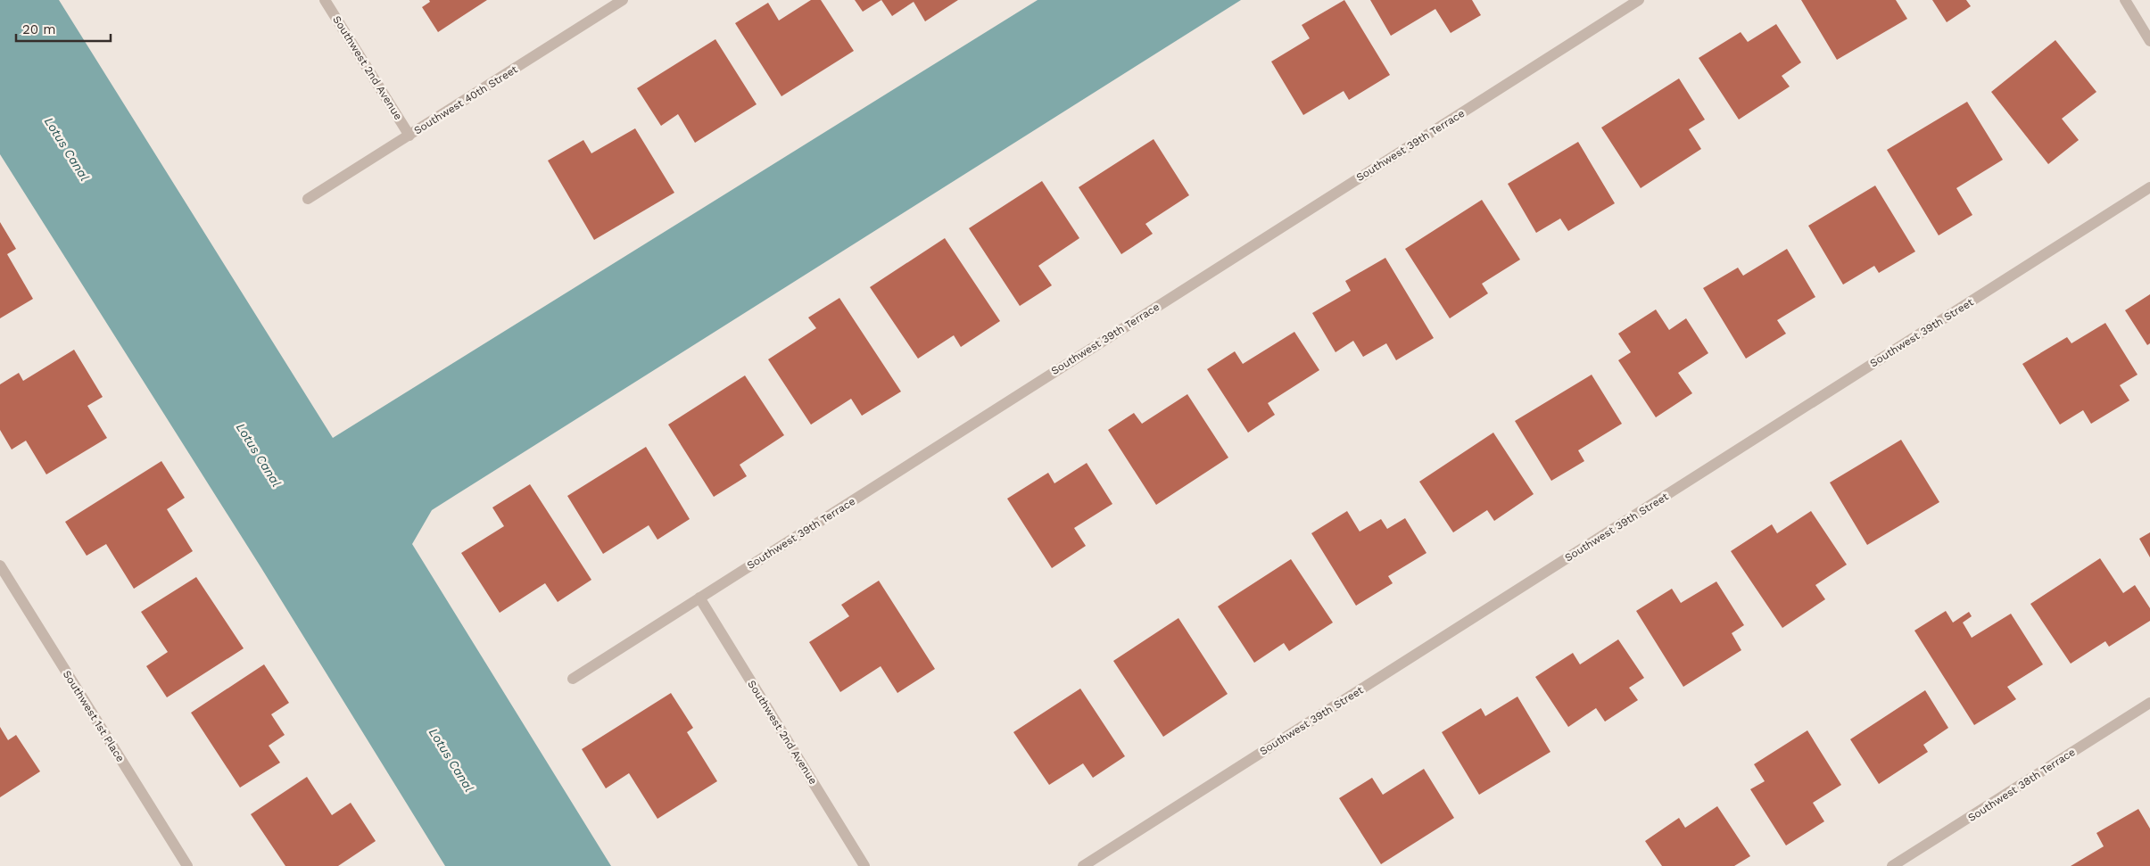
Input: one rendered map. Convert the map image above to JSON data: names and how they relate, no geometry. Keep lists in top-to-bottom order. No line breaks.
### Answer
{"streets":{"street":["Southwest 2nd Avenue","Southwest 40th Street","Southwest 39th Terrace","Southwest 39th Street","Southwest 1st Place","Southwest 38th Terrace"]},"crossings":[["Southwest 2nd Avenue","Southwest 40th Street"],["Southwest 2nd Avenue","Southwest 39th Terrace"]],"water":["Lotus Canal"],"scale_bar":"20 m"}
